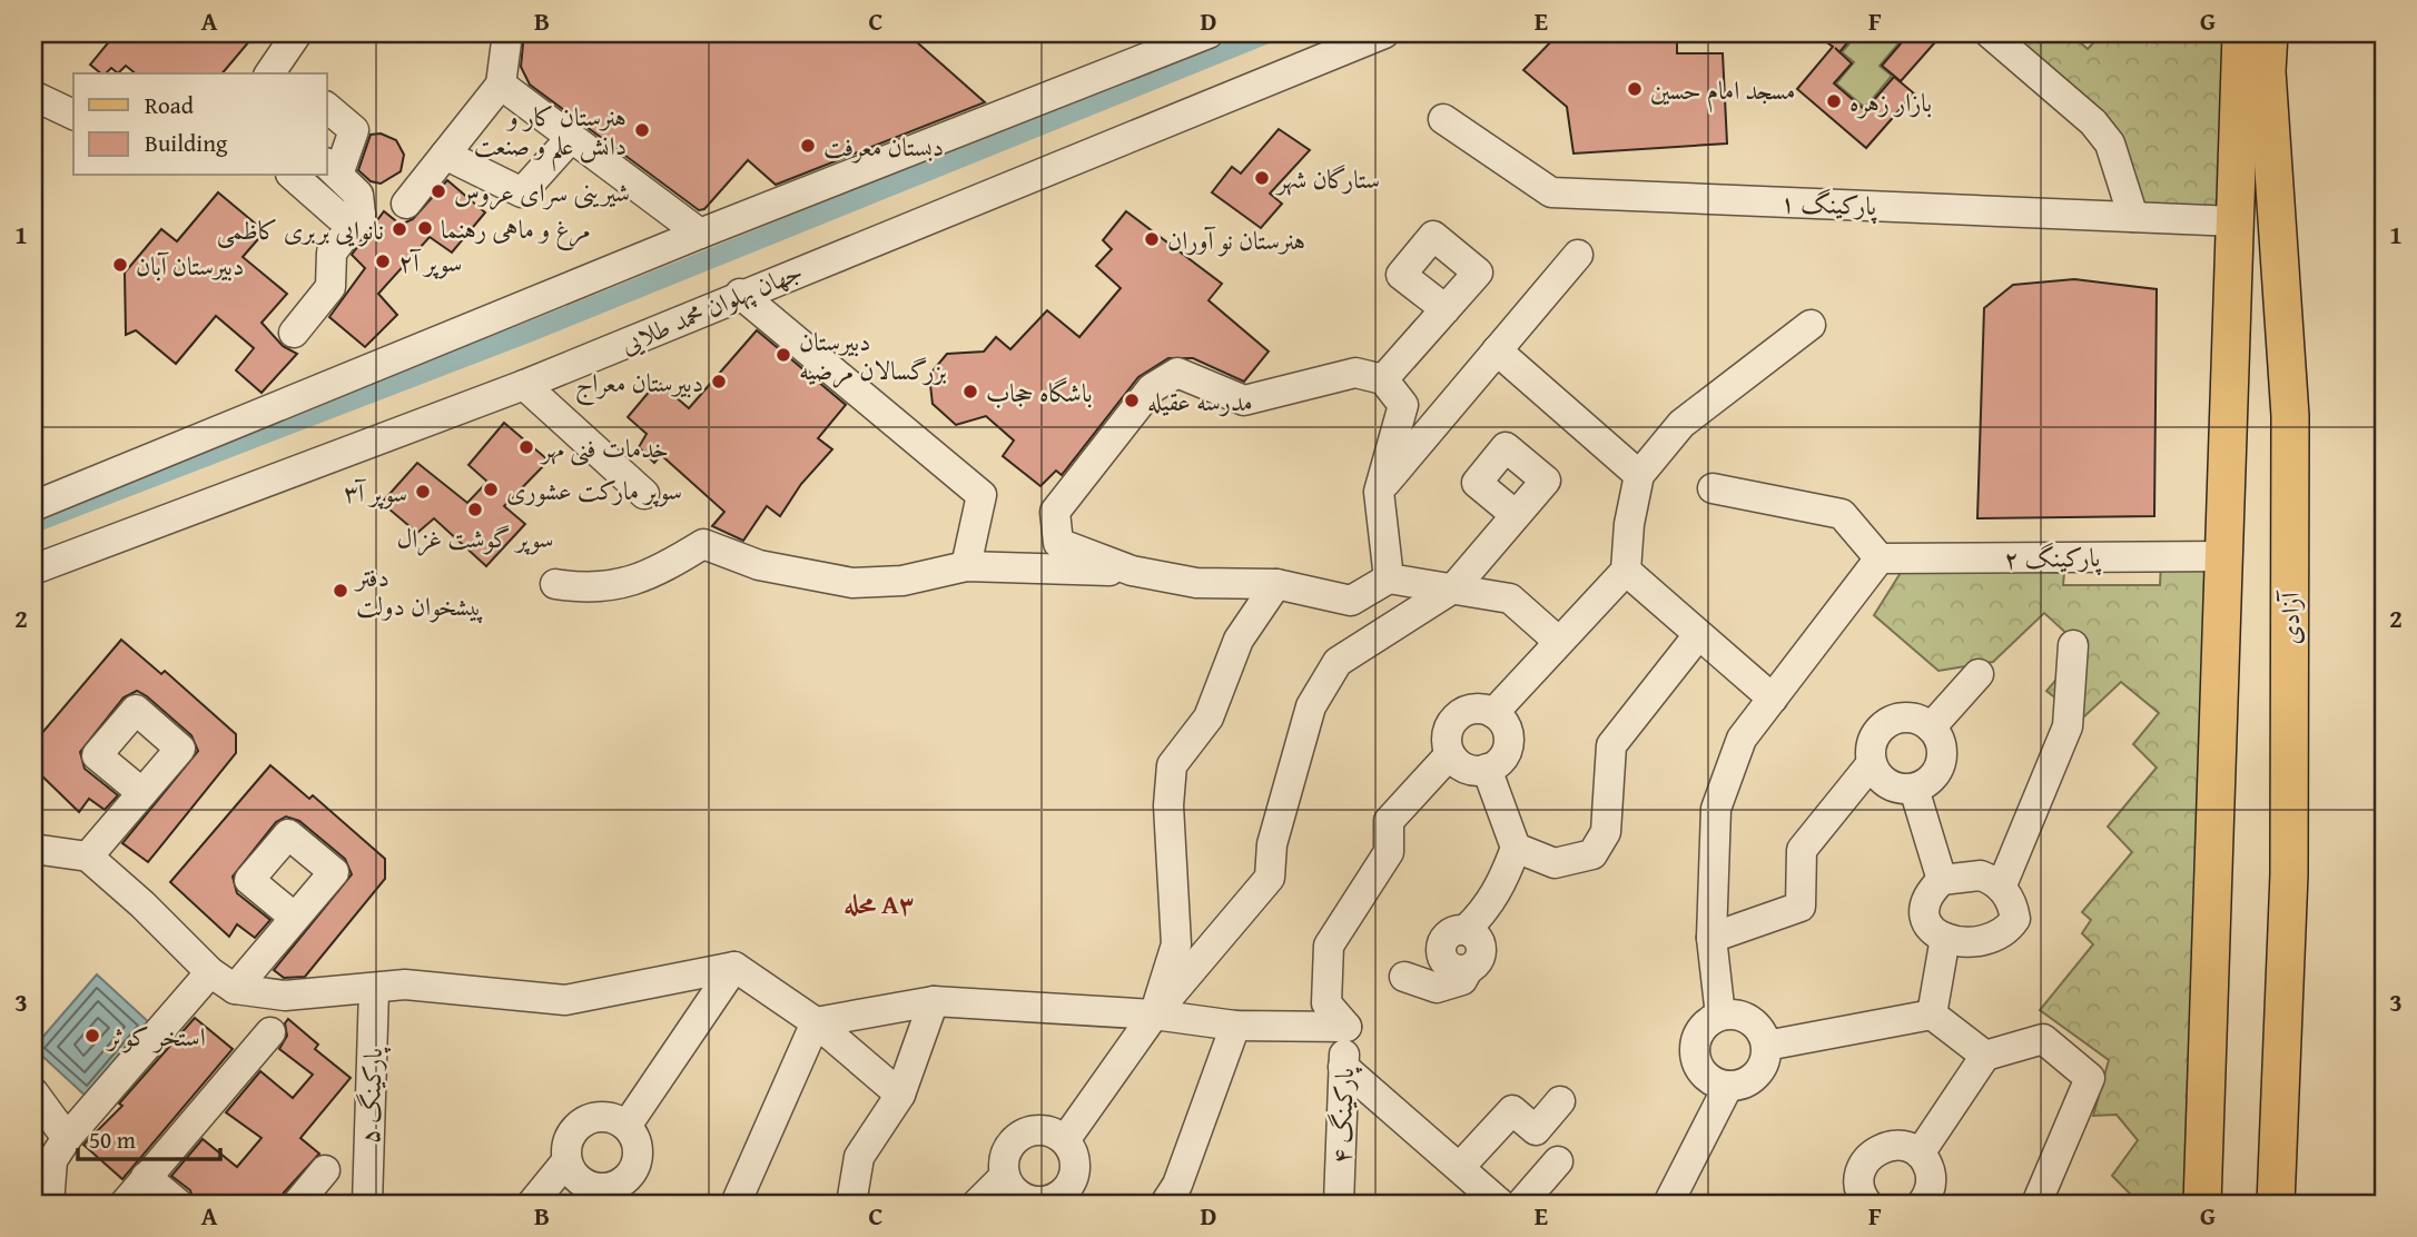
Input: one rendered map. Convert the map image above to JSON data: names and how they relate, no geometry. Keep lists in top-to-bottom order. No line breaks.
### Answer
{"streets":{"main road":["آزادی"],"street":["پارکینگ ۱","جهان پهلوان محمد طلایی","پارکینگ ۲","پارکینگ ۵","پارکینگ ۴"]},"districts":["محله A۳"],"places":["مسجد امام حسین","بازار زهره","هنرستان کار و دانش علم و صنعت","دبستان معرفت","ستارگان شهر","شیرینی سرای عروس","مرغ و ماهی رهنما","نانوایی بربری کاظمی","هنرستان نو آوران","سوپر آ۲","دبیرستان آبان","دبیرستان بزرگسالان مرضیه","دبیرستان معراج","باشگاه حجاب","مدرسه عقیله","خدمات فنی مهر","سوپر مارکت عشوری","سوپر آ۳","سوپر گوشت غزال","دفتر پیشخوان دولت","استخر کوثر"],"legend":["Road","Building"],"scale_bar":"50 m","grid":{"columns":["A","B","C","D","E","F","G"],"rows":["1","2","3"]}}
